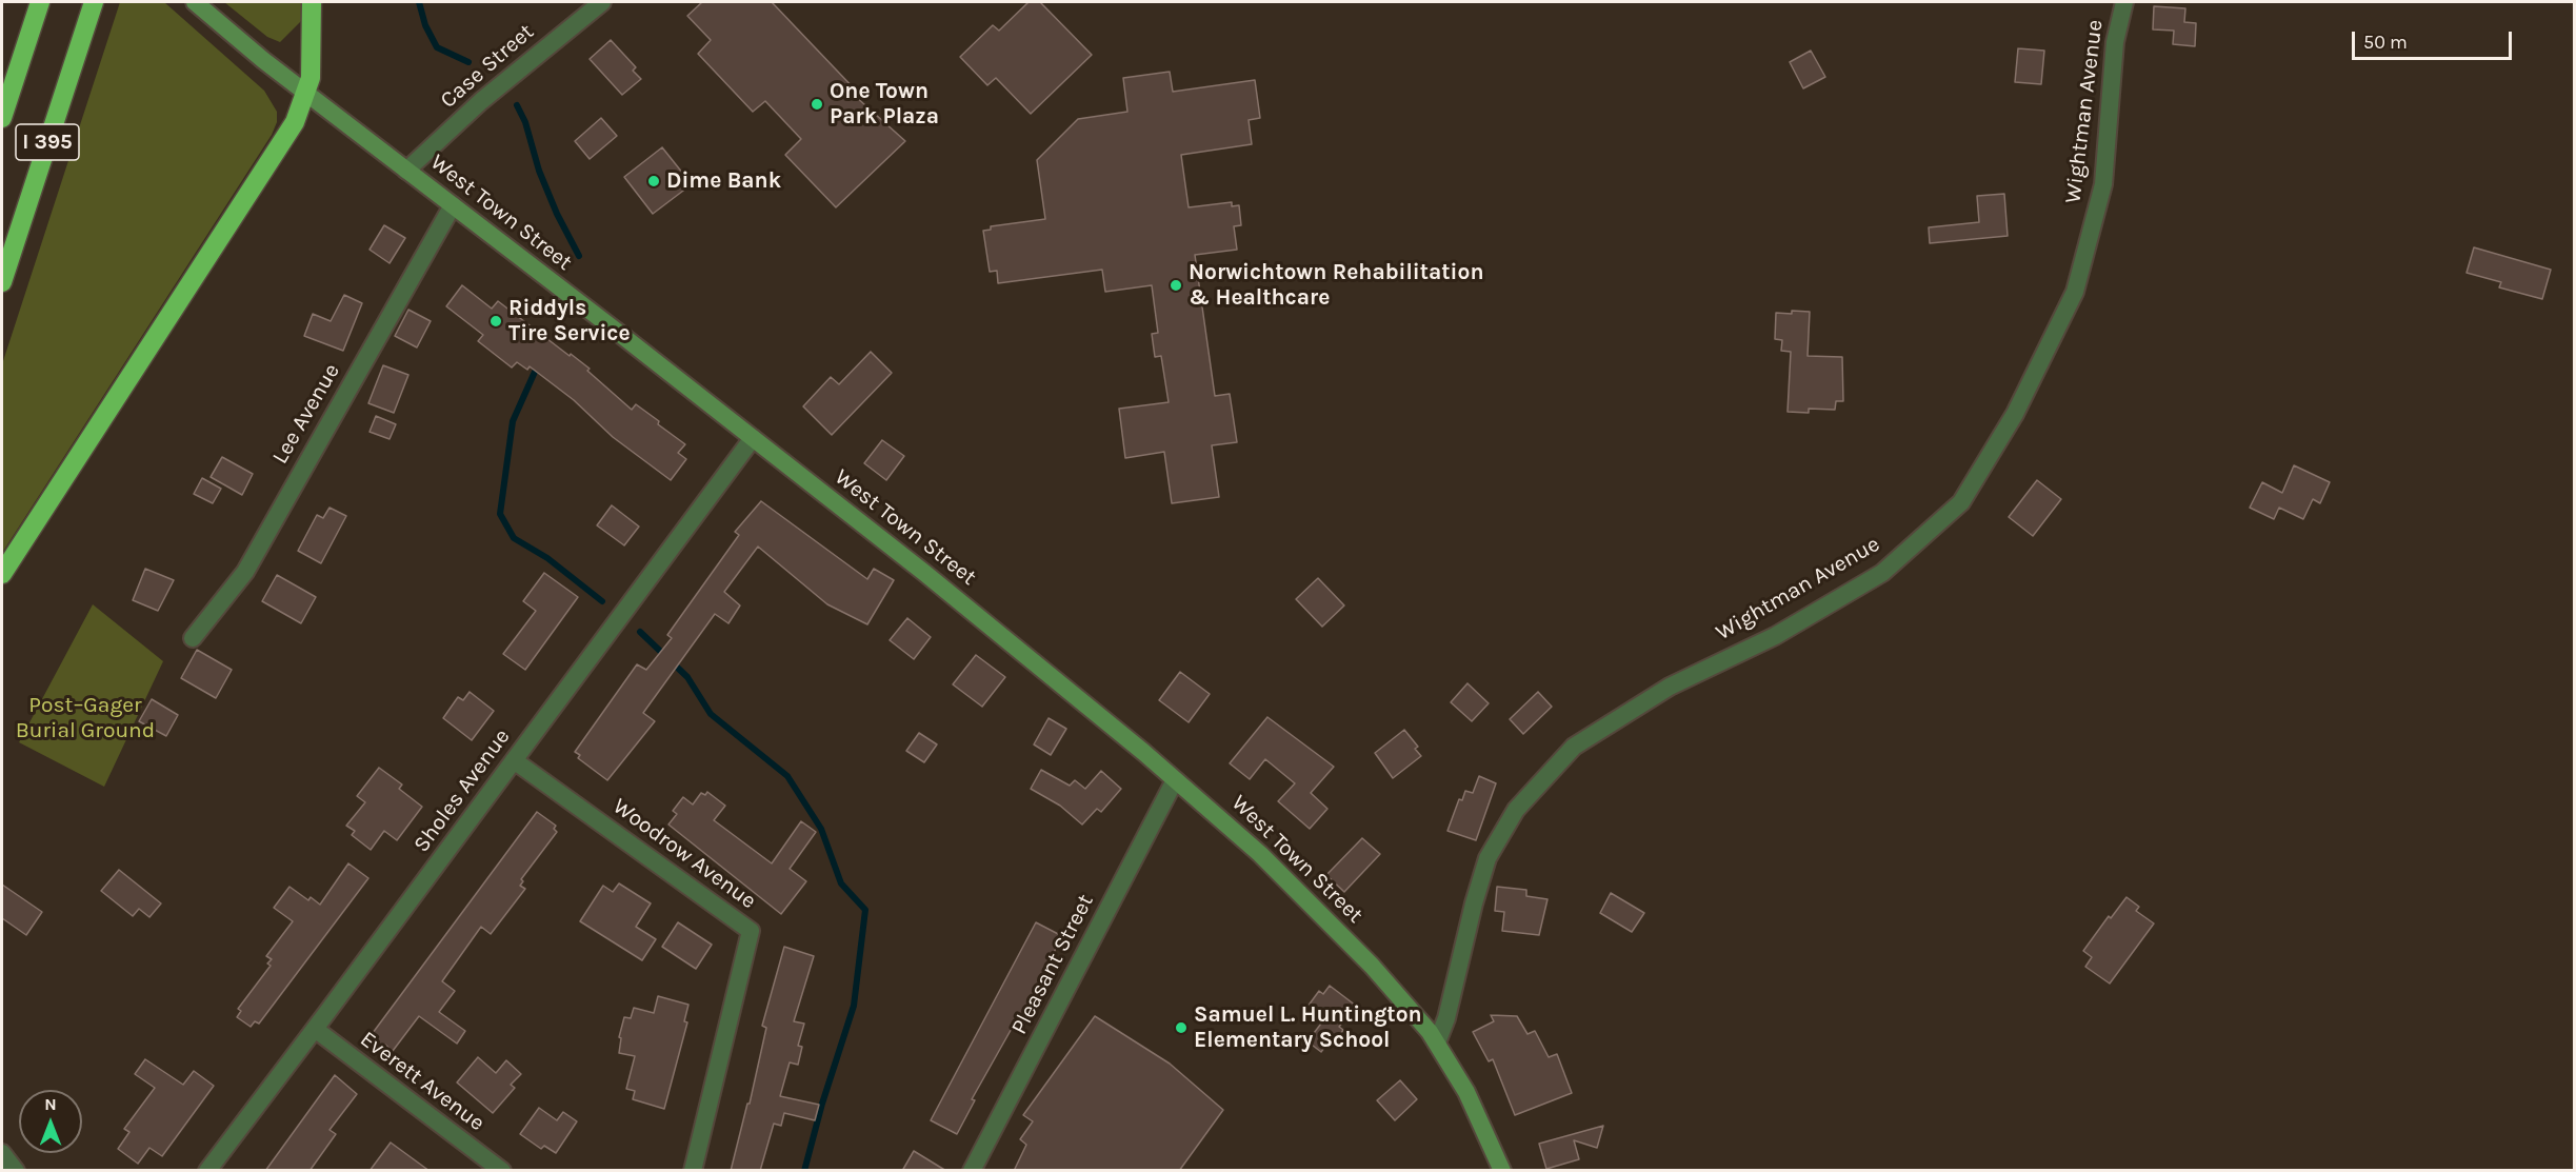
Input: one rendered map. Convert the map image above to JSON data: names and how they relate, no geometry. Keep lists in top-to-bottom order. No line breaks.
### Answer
{"streets":{"highway":["I 395"],"main road":["West Town Street"],"street":["Case Street","Wightman Avenue","Lee Avenue","Sholes Avenue","Woodrow Avenue","Pleasant Street","Everett Avenue"]},"crossings":[["Case Street","West Town Street"],["Wightman Avenue","West Town Street"],["West Town Street","Lee Avenue"],["West Town Street","Sholes Avenue"],["West Town Street","Pleasant Street"],["Sholes Avenue","Woodrow Avenue"],["Sholes Avenue","Everett Avenue"]],"parks":["Post–Gager Burial Ground"],"places":["One Town Park Plaza","Dime Bank","Norwichtown Rehabilitation & Healthcare","Riddyls Tire Service","Samuel L. Huntington Elementary School"],"scale_bar":"50 m","north":"top"}
